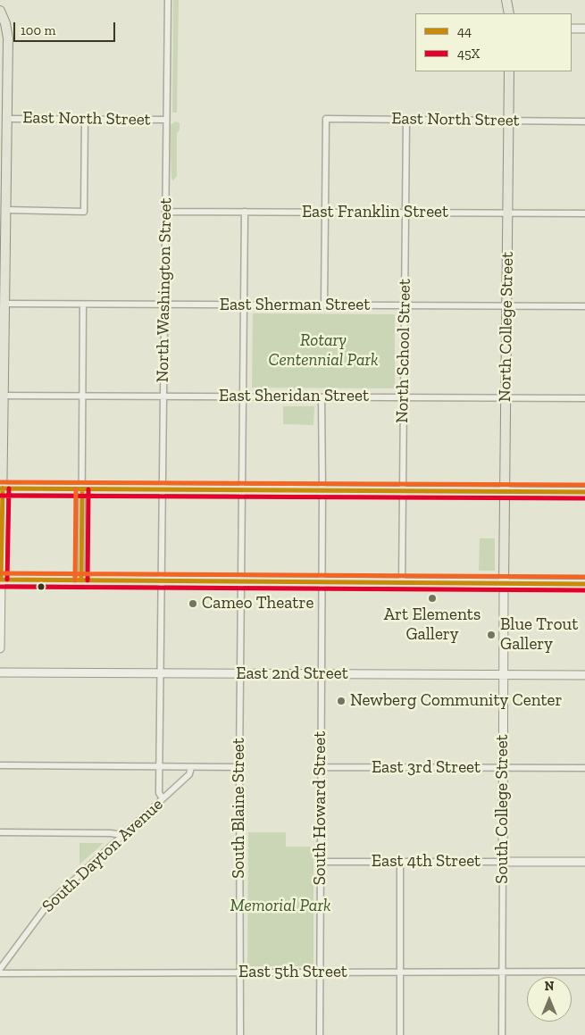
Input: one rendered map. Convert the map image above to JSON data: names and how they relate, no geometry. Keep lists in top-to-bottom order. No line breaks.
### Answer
{"streets":{"main road":["North College Street"],"street":["East North Street","East Franklin Street","North Washington Street","East Sherman Street","North School Street","East Sheridan Street","East 2nd Street","East 3rd Street","South Blaine Street","South Howard Street","South College Street","South Dayton Avenue","East 4th Street","East 5th Street"]},"crossings":[["East North Street","East Franklin Street"],["East North Street","North Washington Street"],["East North Street","North College Street"],["East North Street","North School Street"],["East Franklin Street","North Washington Street"],["East Franklin Street","North College Street"],["East Franklin Street","North School Street"],["East Franklin Street","South Blaine Street"],["North Washington Street","East Sherman Street"],["North Washington Street","East Sheridan Street"],["North Washington Street","East 2nd Street"],["North Washington Street","South Dayton Avenue"],["East Sherman Street","North College Street"],["East Sherman Street","North School Street"],["East Sherman Street","South Blaine Street"],["North College Street","East Sheridan Street"],["North College Street","South College Street"],["North School Street","East Sheridan Street"],["East Sheridan Street","South Blaine Street"],["East Sheridan Street","South Howard Street"],["East 2nd Street","South Blaine Street"],["East 2nd Street","South Howard Street"],["East 2nd Street","South College Street"],["East 3rd Street","South Howard Street"],["East 3rd Street","South College Street"],["South Blaine Street","East 5th Street"],["South Howard Street","East 4th Street"],["South Howard Street","East 5th Street"],["South College Street","East 4th Street"],["South College Street","East 5th Street"]],"parks":["Rotary Centennial Park","Memorial Park"],"places":["Art Elements Gallery","Cameo Theatre","Blue Trout Gallery","Newberg Community Center"],"lines":["transit line 44","transit line 45X"],"legend":["44","45X"],"scale_bar":"100 m","north":"top"}
